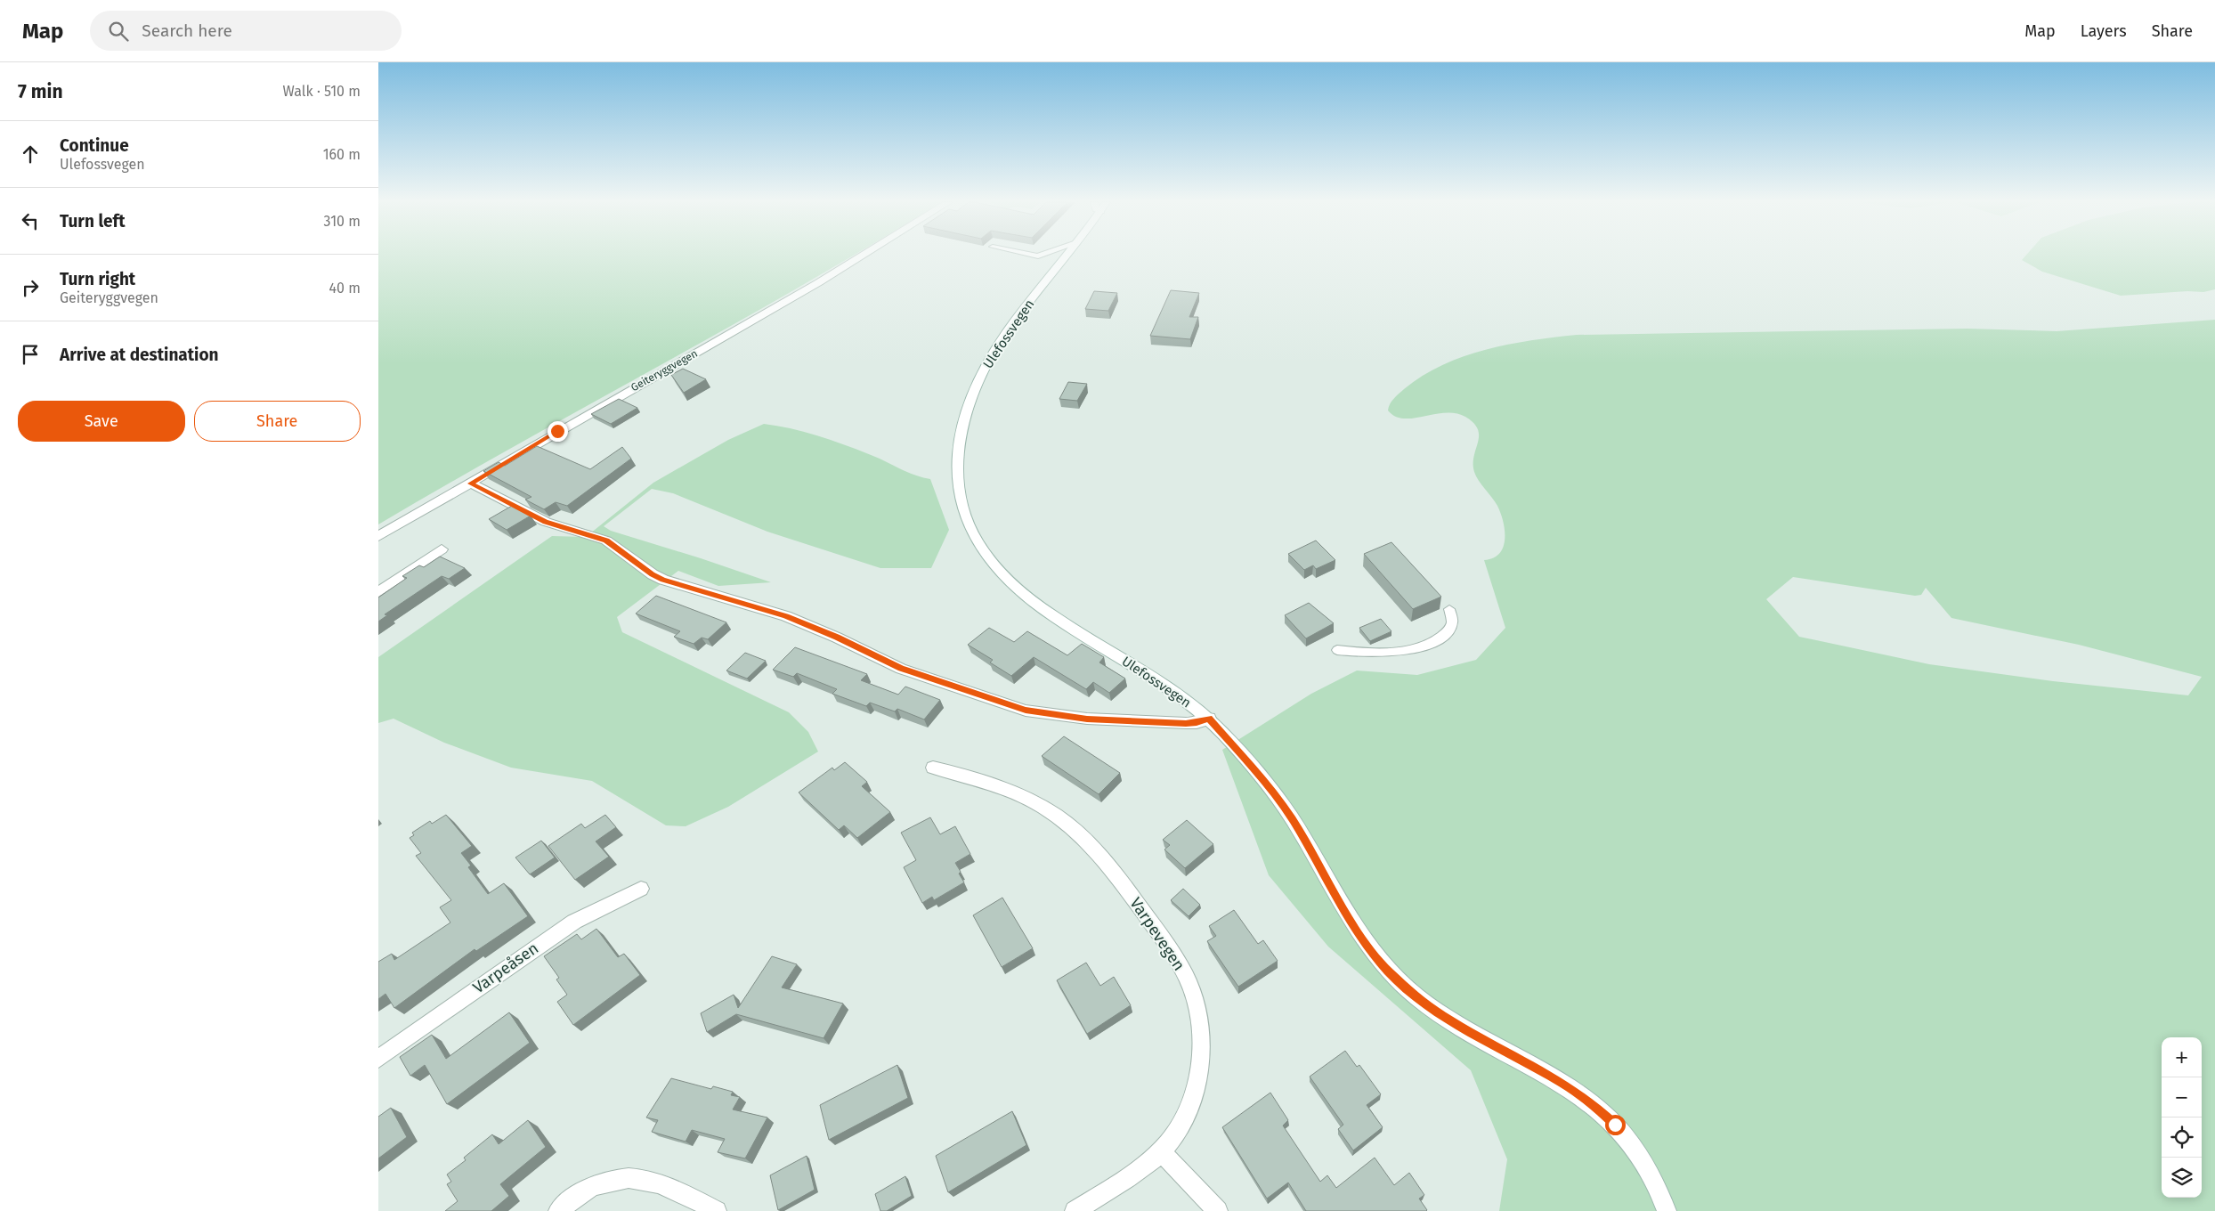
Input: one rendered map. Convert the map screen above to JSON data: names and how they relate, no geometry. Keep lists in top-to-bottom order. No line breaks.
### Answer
{"streets":{"street":["Ulefossvegen","Geiteryggvegen","Varpevegen","Varpeåsen"]},"page":{"header":"Map","search":"Search here","nav":["Map","Layers","Share"],"heading":["7 min","Walk · 510 m"],"list":[["Continue","Ulefossvegen","160 m"],["Turn left","310 m"],["Turn right","Geiteryggvegen","40 m"],"Arrive at destination"],"buttons":["Save","Share"],"map_buttons":["+","−"]}}
